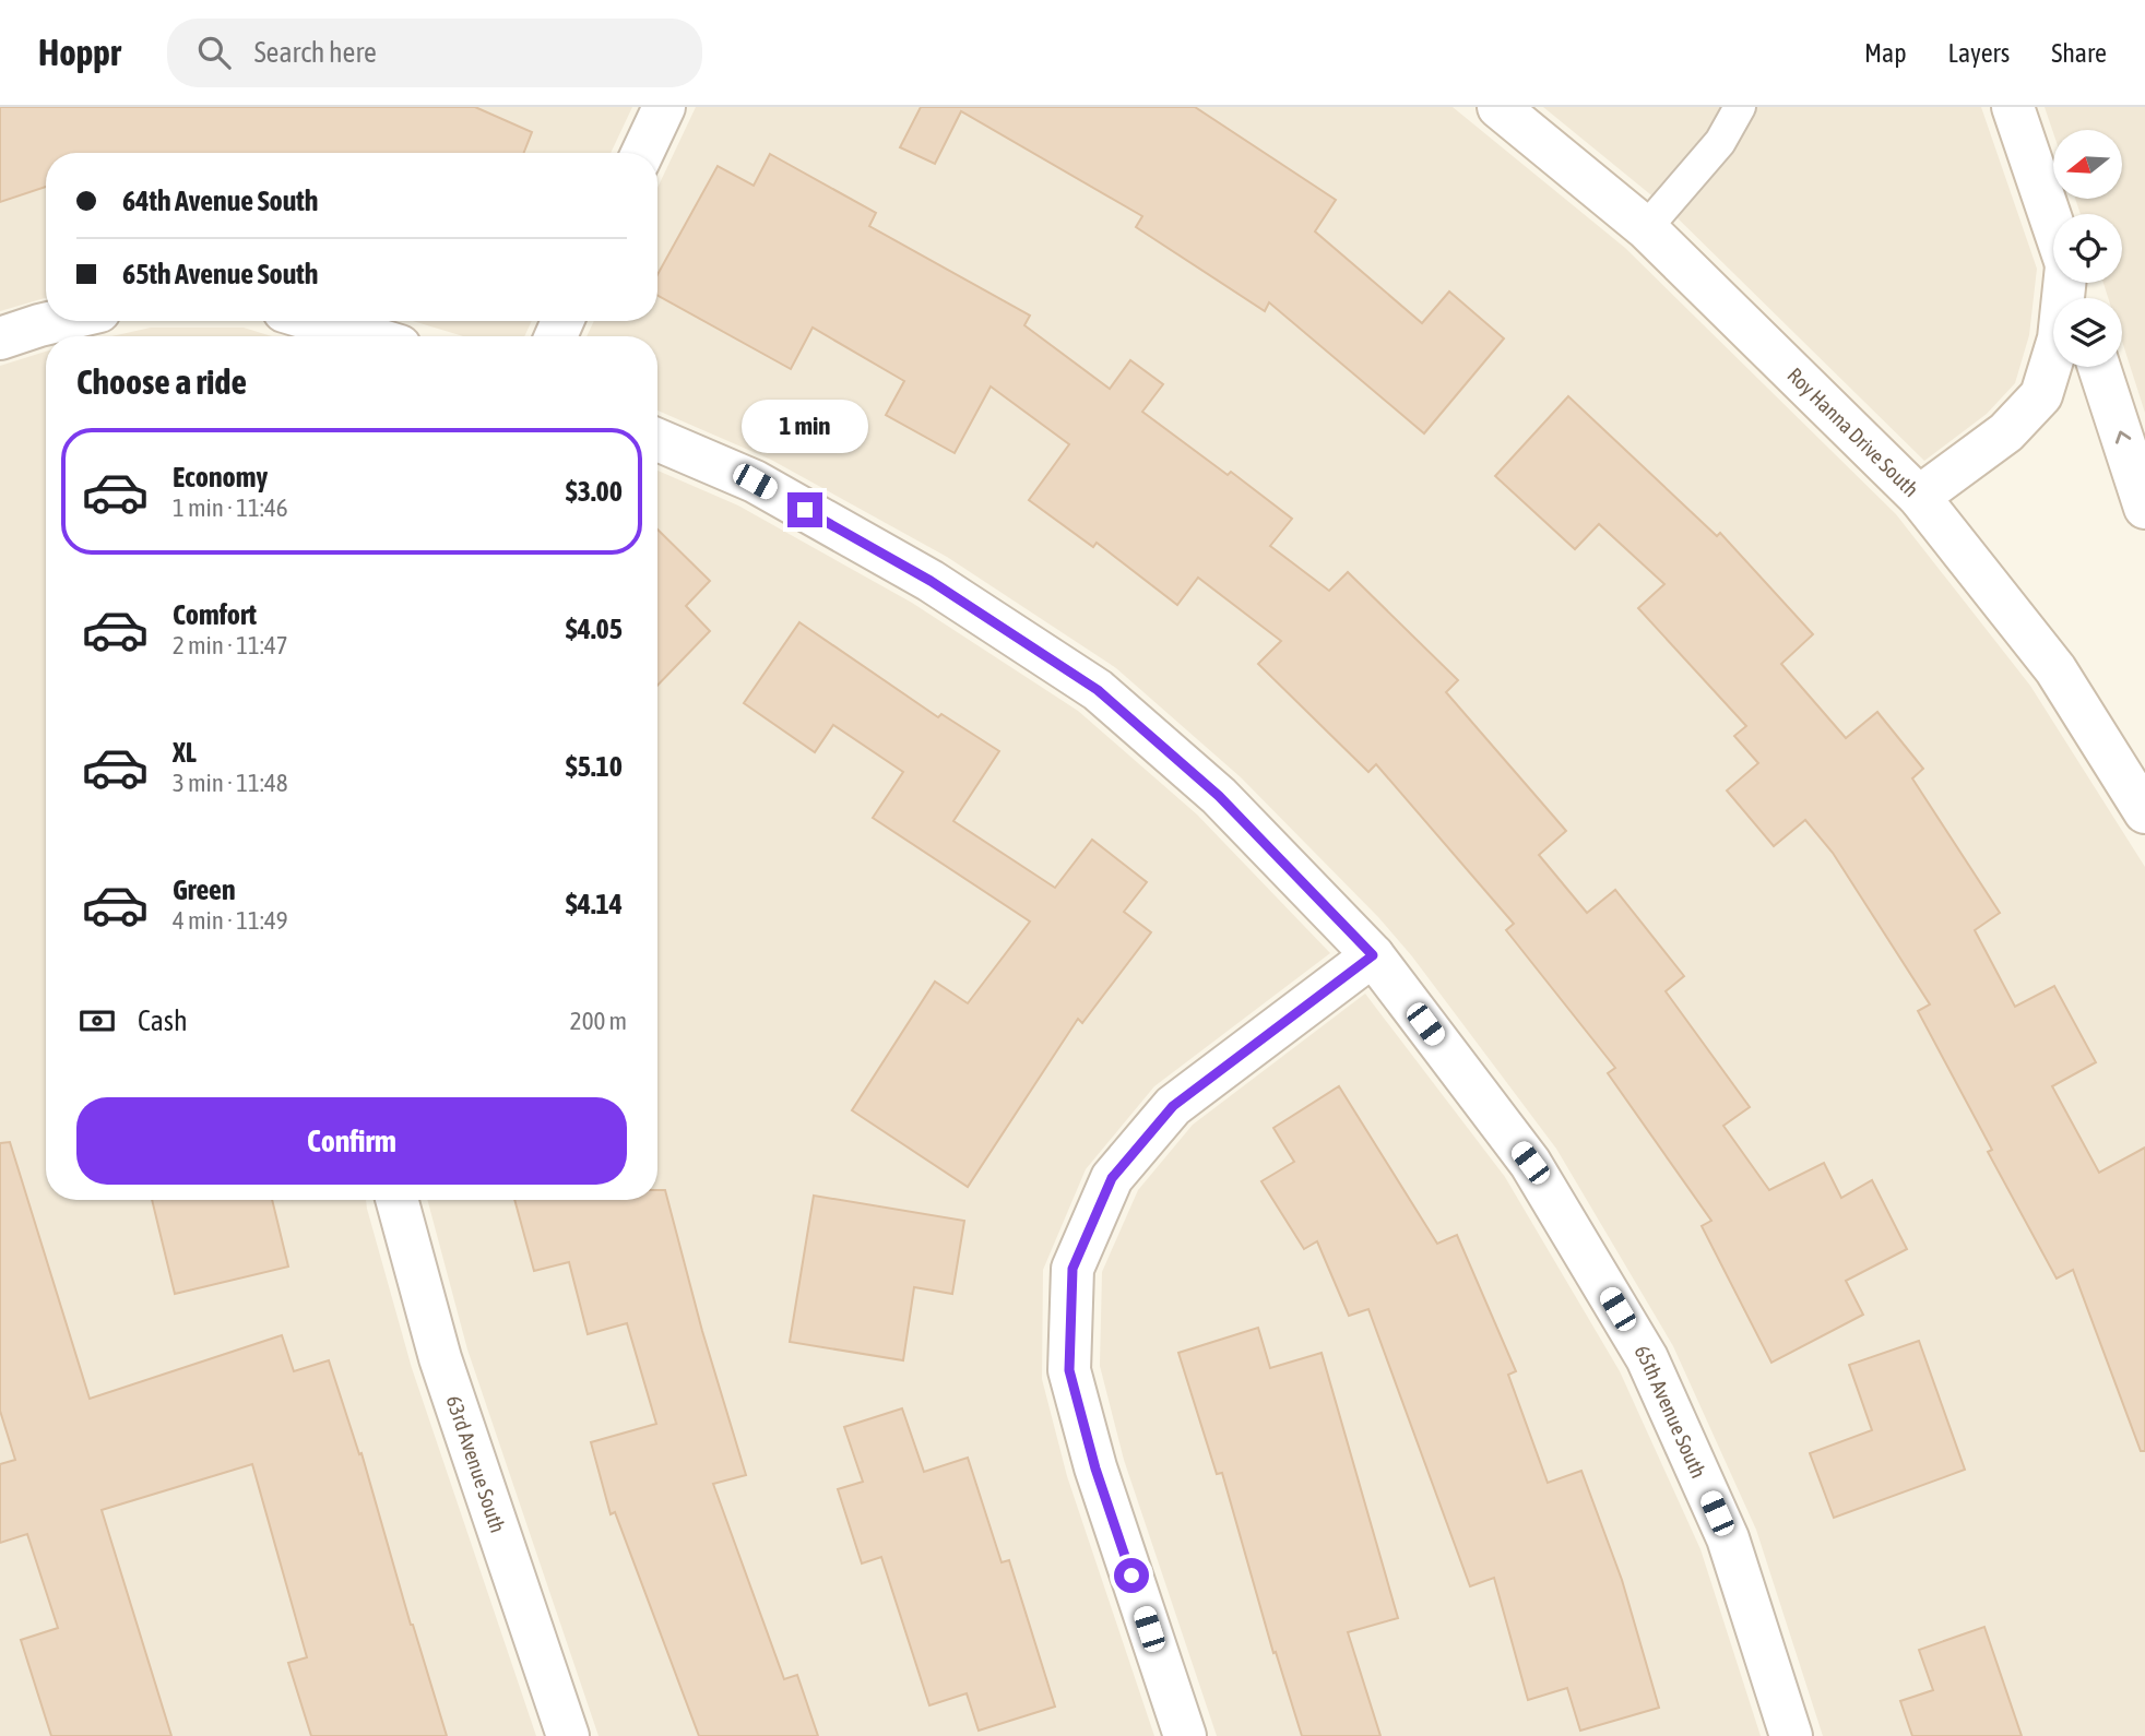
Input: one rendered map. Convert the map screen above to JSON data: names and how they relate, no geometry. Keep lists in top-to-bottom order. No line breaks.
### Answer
{"streets":{"street":["Roy Hanna Drive South","65th Avenue South","63rd Avenue South"]},"north":"left","page":{"header":"Hoppr","search":"Search here","nav":["Map","Layers","Share"],"banner":["64th Avenue South","65th Avenue South"],"heading":"Choose a ride","bubble":"1 min","list":[{"name":"Economy","note":"1 min · 11:46","value":"$3.00"},{"name":"Comfort","note":"2 min · 11:47","value":"$4.05"},{"name":"XL","note":"3 min · 11:48","value":"$5.10"},{"name":"Green","note":"4 min · 11:49","value":"$4.14"}],"pay":["Cash","200 m"],"buttons":"Confirm"}}
